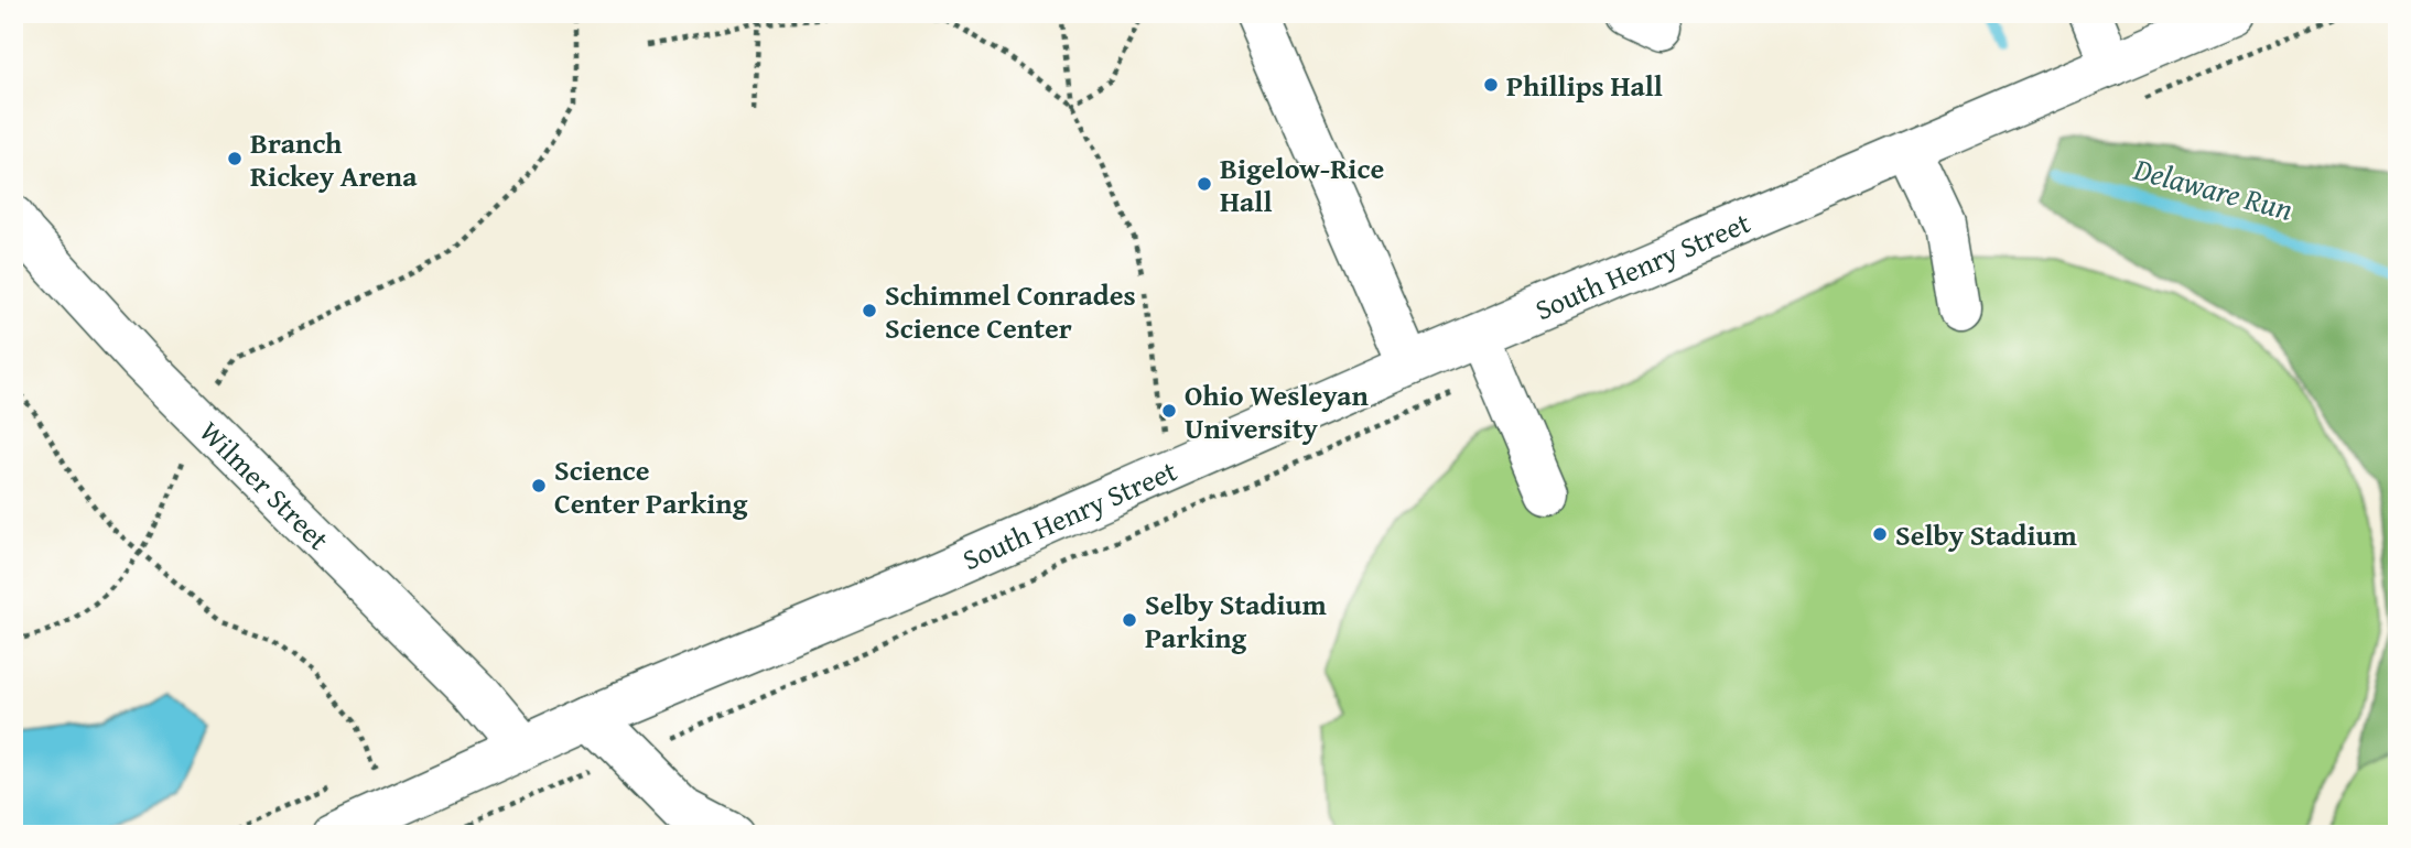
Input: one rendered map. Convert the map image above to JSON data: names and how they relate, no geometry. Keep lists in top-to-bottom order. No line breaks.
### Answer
{"streets":{"street":["South Henry Street","Wilmer Street"]},"crossings":[["South Henry Street","Wilmer Street"]],"water":["Delaware Run"],"places":["Phillips Hall","Branch Rickey Arena","Bigelow-Rice Hall","Schimmel Conrades Science Center","Ohio Wesleyan University","Science Center Parking","Selby Stadium","Selby Stadium Parking"]}
